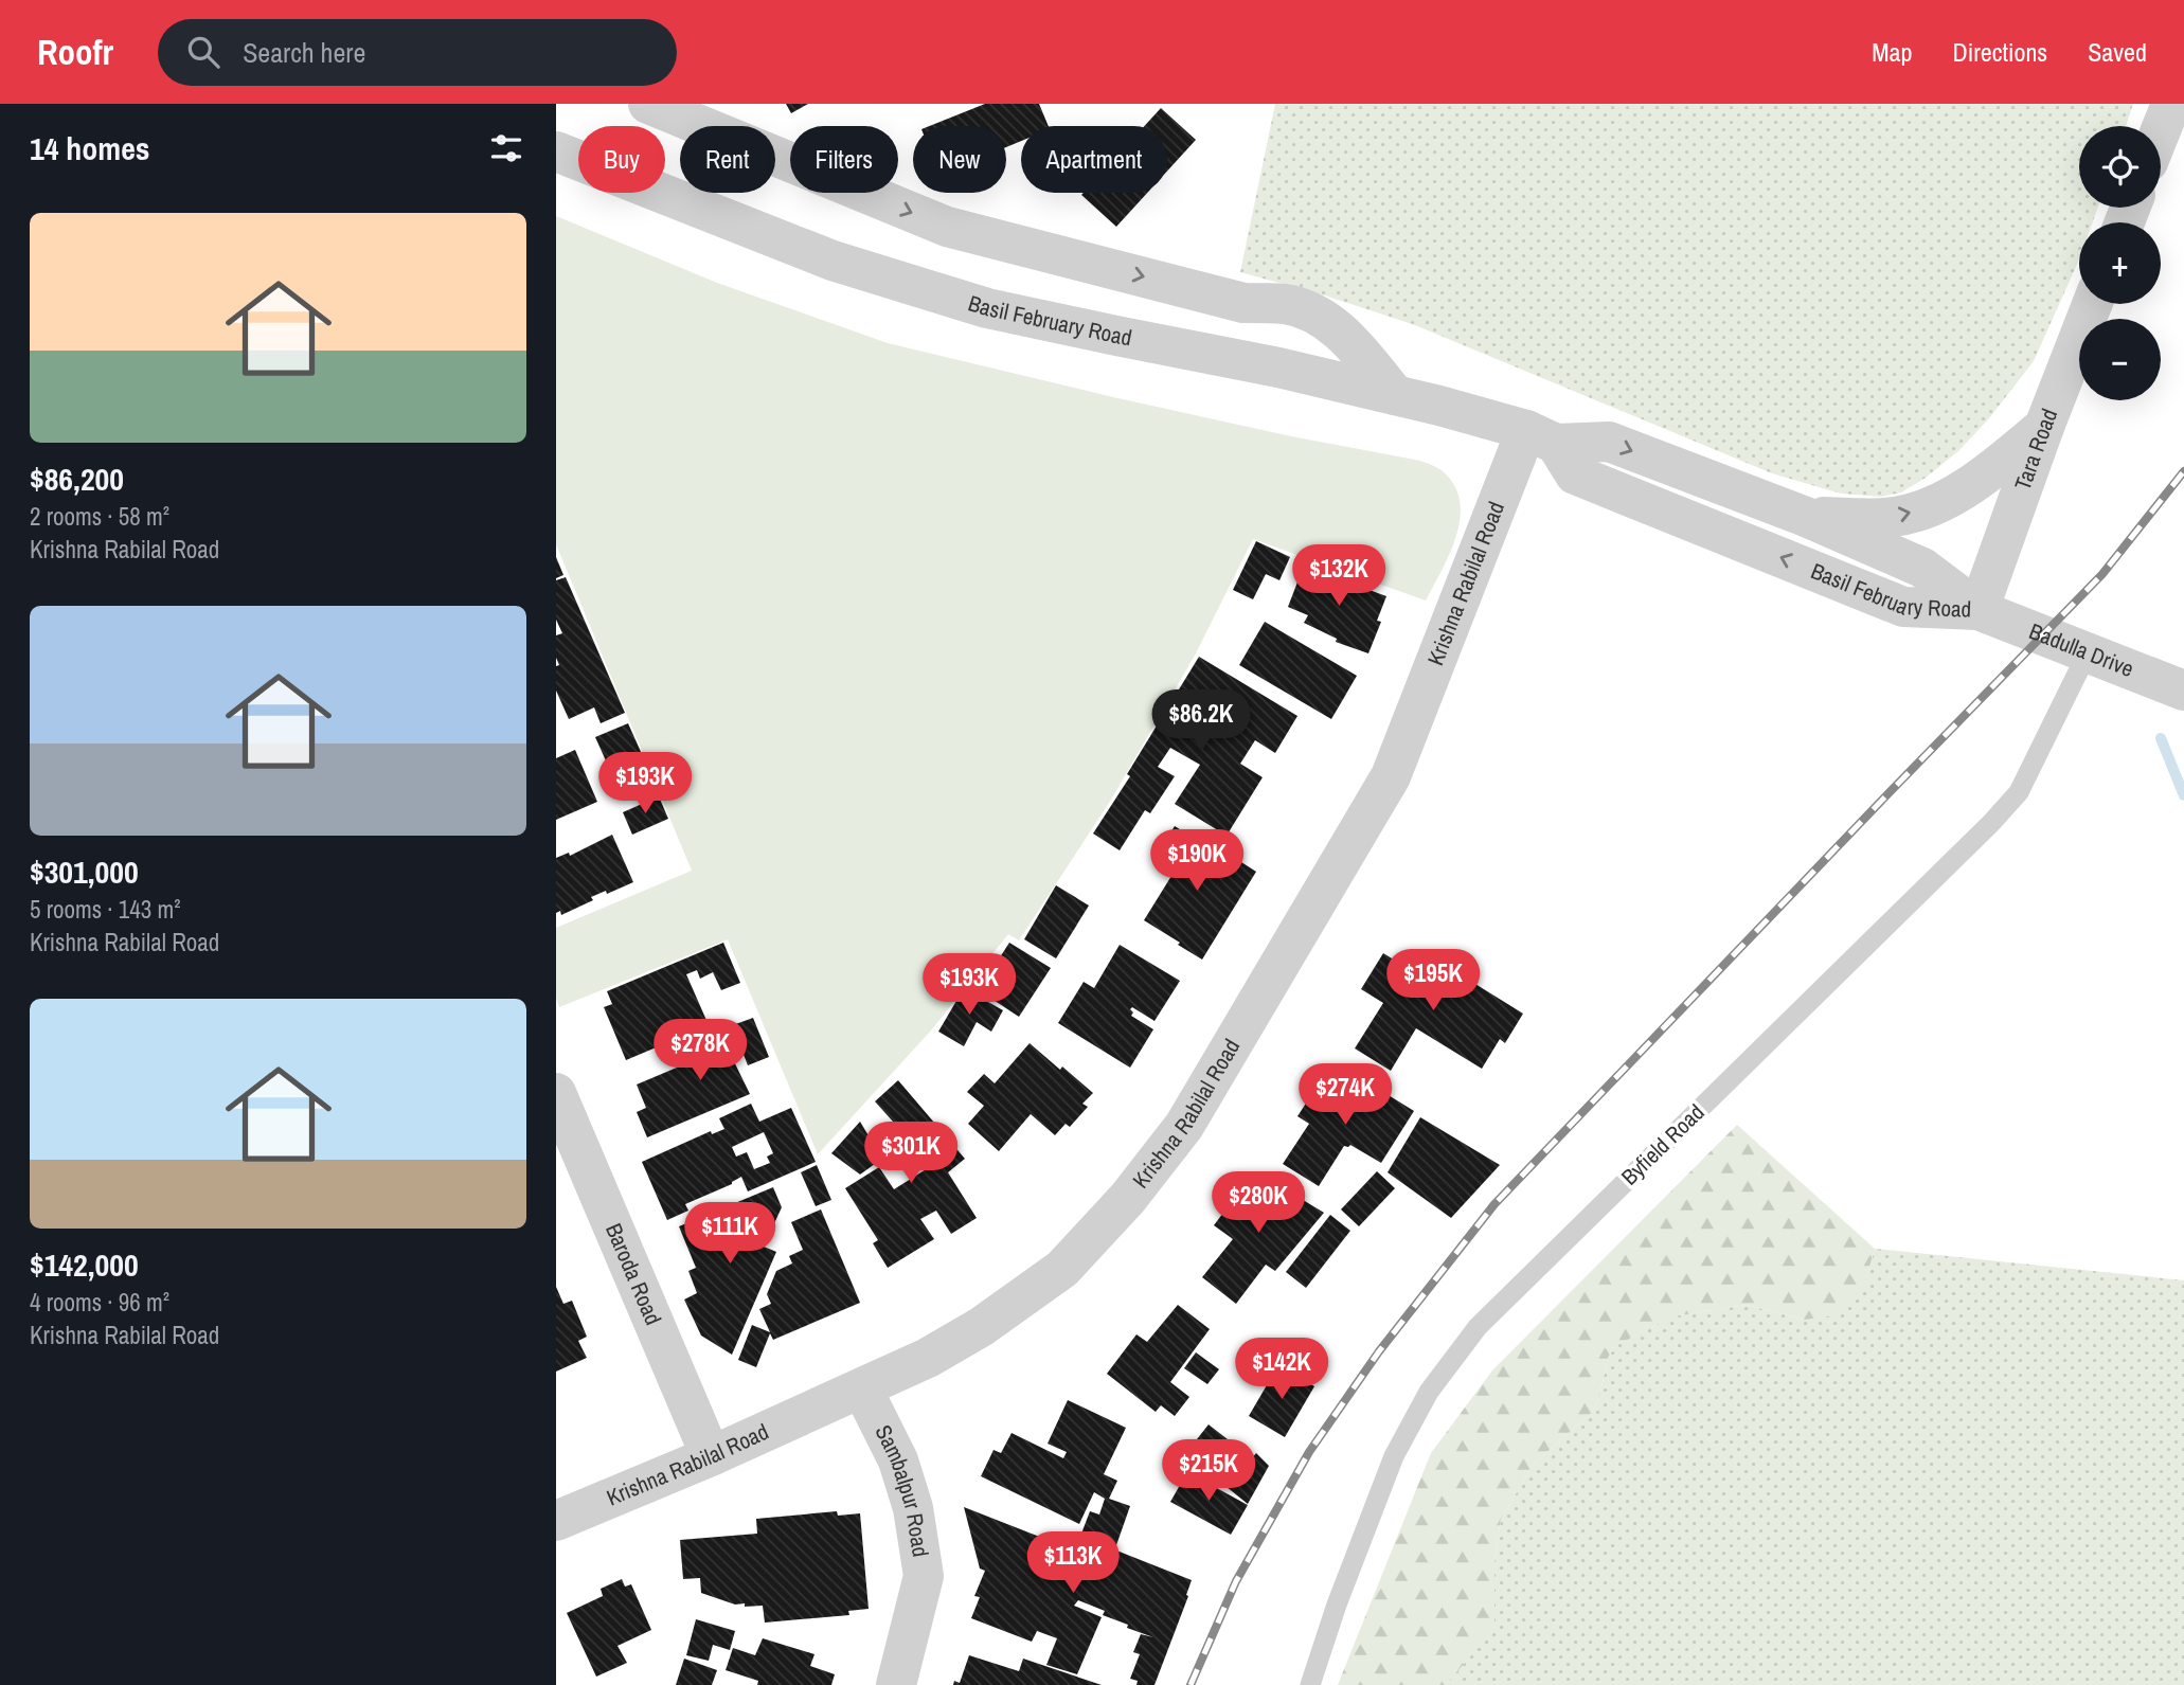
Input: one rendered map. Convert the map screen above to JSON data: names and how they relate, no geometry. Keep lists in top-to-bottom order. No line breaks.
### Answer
{"streets":{"street":["Basil February Road","Tara Road","Krishna Rabilal Road","Badulla Drive","Baroda Road","Sambalpur Road"],"lane":["Byfield Road"]},"crossings":[["Basil February Road","Tara Road"],["Basil February Road","Krishna Rabilal Road"],["Basil February Road","Badulla Drive"],["Tara Road","Badulla Drive"],["Krishna Rabilal Road","Baroda Road"],["Krishna Rabilal Road","Sambalpur Road"],["Badulla Drive","Byfield Road"]],"page":{"header":"Roofr","search":"Search here","nav":["Map","Directions","Saved"],"heading":"14 homes","map_buttons":["+","−"],"chip":["Buy","Rent","Filters","New","Apartment"],"list":[{"name":"$86,200","note":"2 rooms · 58 m² · Krishna Rabilal Road"},{"name":"$301,000","note":"5 rooms · 143 m² · Krishna Rabilal Road"},{"name":"$142,000","note":"4 rooms · 96 m² · Krishna Rabilal Road"}],"price":["$132K","$86.2K","$193K","$190K","$195K","$193K","$278K","$274K","$301K","$280K","$111K","$142K","$215K","$113K"]}}
